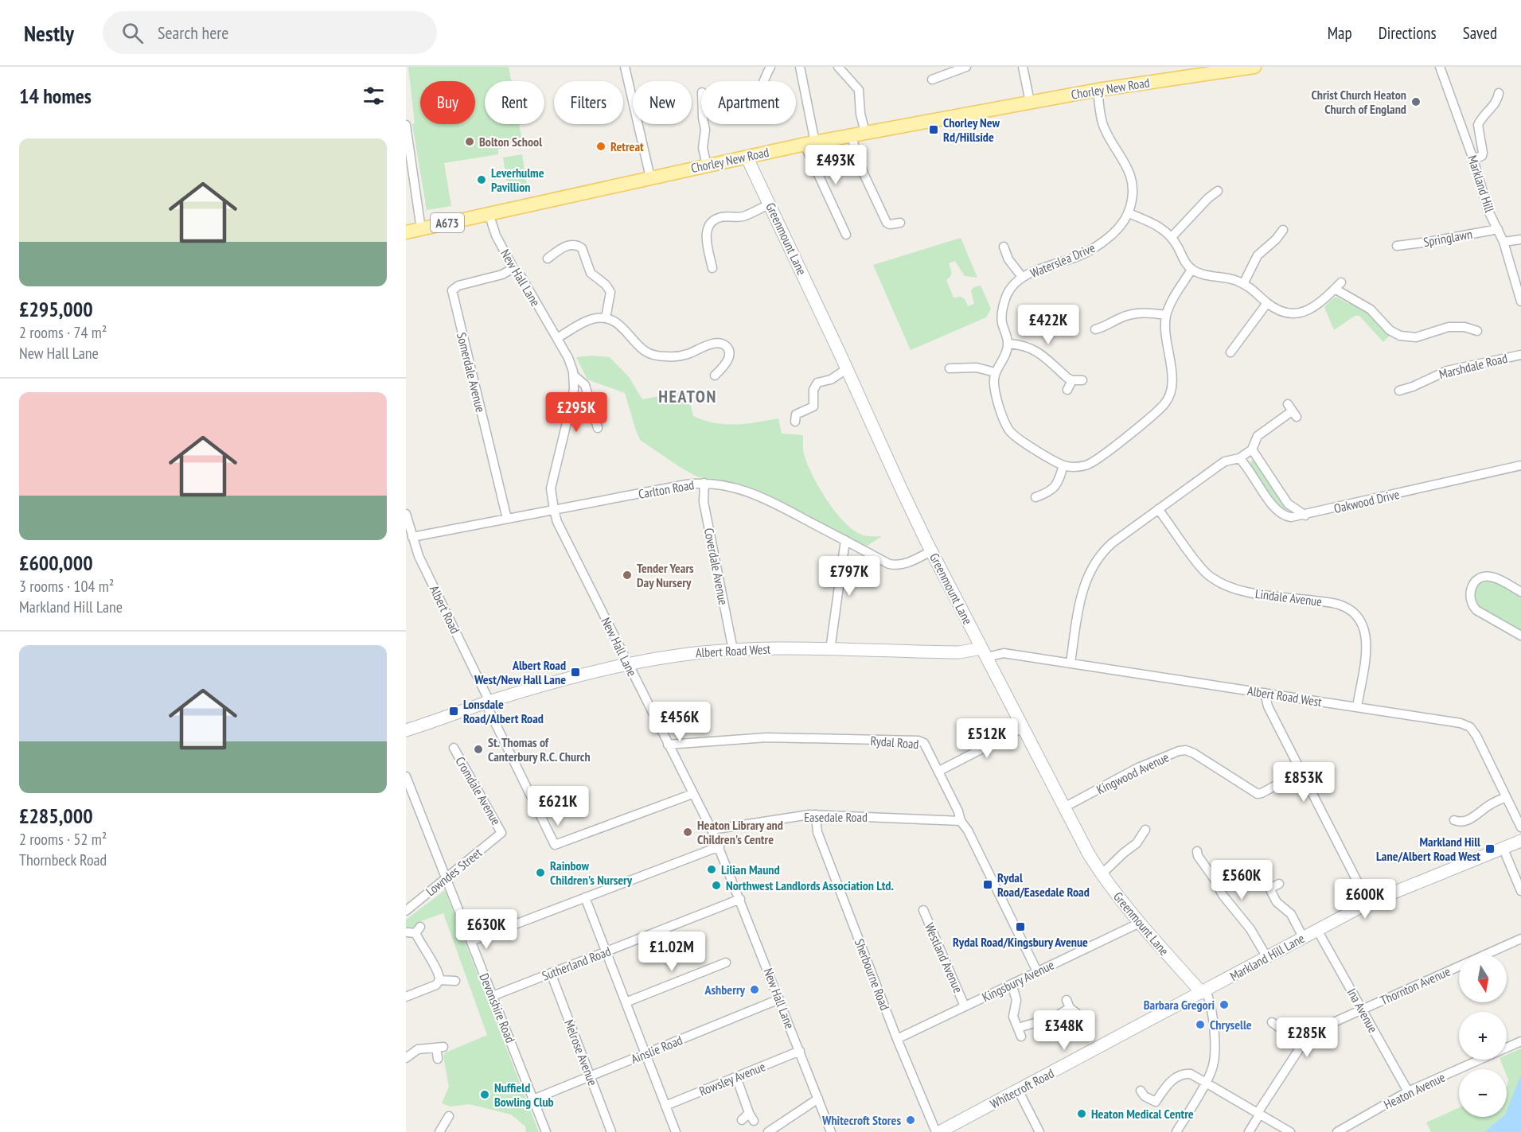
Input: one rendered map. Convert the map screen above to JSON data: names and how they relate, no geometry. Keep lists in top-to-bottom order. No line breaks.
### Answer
{"streets":{"main road":["Chorley New Road","A673"],"street":["Markland Hill","Springlawn","Greenmount Lane","Waterslea Drive","New Hall Lane","Marshdale Road","Somerdale Avenue","Carlton Road","Oakwood Drive","Coverdale Avenue","Lindale Avenue","Albert Road","Albert Road West","Rydal Road","Kingwood Avenue","Cromdale Avenue","Easedale Road","Lowndes Street","Markland Hill Lane","Westland Avenue","Sutherland Road","Sherbourne Road","Kingsbury Avenue","Thornton Avenue","Devonshire Road","Ina Avenue","Ainslie Road","Melrose Avenue","Rowsley Avenue","Whitecroft Road","Heaton Avenue"]},"crossings":[["Chorley New Road","Greenmount Lane"],["Chorley New Road","Waterslea Drive"],["Chorley New Road","New Hall Lane"],["Markland Hill","Springlawn"],["Greenmount Lane","Carlton Road"],["Greenmount Lane","Albert Road West"],["Greenmount Lane","Kingwood Avenue"],["Greenmount Lane","Markland Hill Lane"],["Greenmount Lane","Kingsbury Avenue"],["Greenmount Lane","Whitecroft Road"],["New Hall Lane","Somerdale Avenue"],["New Hall Lane","Carlton Road"],["New Hall Lane","Albert Road"],["New Hall Lane","Albert Road West"],["New Hall Lane","Rydal Road"],["New Hall Lane","Easedale Road"],["New Hall Lane","Sutherland Road"],["New Hall Lane","Ainslie Road"],["New Hall Lane","Rowsley Avenue"],["Somerdale Avenue","Carlton Road"],["Carlton Road","Coverdale Avenue"],["Carlton Road","Albert Road"],["Coverdale Avenue","Albert Road West"],["Lindale Avenue","Albert Road West"],["Albert Road","Albert Road West"],["Rydal Road","Easedale Road"],["Rydal Road","Kingsbury Avenue"],["Cromdale Avenue","Lowndes Street"],["Easedale Road","Sherbourne Road"],["Lowndes Street","Devonshire Road"],["Markland Hill Lane","Ina Avenue"],["Markland Hill Lane","Whitecroft Road"],["Westland Avenue","Kingsbury Avenue"],["Sutherland Road","Devonshire Road"],["Sutherland Road","Melrose Avenue"],["Sherbourne Road","Kingsbury Avenue"],["Sherbourne Road","Whitecroft Road"],["Thornton Avenue","Ina Avenue"],["Devonshire Road","Ainslie Road"],["Ina Avenue","Heaton Avenue"],["Ainslie Road","Melrose Avenue"]],"districts":["HEATON"],"places":{"other":["Christ Church Heaton Church of England","Bolton School","Retreat","Leverhulme Pavillion","Tender Years Day Nursery","St. Thomas of Canterbury R.C. Church","Heaton Library and Children's Centre","Lilian Maund","Rainbow Children's Nursery","Northwest Landlords Association Ltd.","Ashberry","Barbara Gregori","Chryselle","Nuffield Bowling Club","Heaton Medical Centre","Whitecroft Stores"],"transit":["Chorley New Rd/Hillside","Albert Road West/New Hall Lane","Lonsdale Road/Albert Road","Markland Hill Lane/Albert Road West","Rydal Road/Easedale Road","Rydal Road/Kingsbury Avenue"]},"north":"bottom","page":{"header":"Nestly","search":"Search here","nav":["Map","Directions","Saved"],"heading":"14 homes","chip":["Buy","Rent","Filters","New","Apartment"],"list":[{"name":"£295,000","note":"2 rooms · 74 m² · New Hall Lane"},{"name":"£600,000","note":"3 rooms · 104 m² · Markland Hill Lane"},{"name":"£285,000","note":"2 rooms · 52 m² · Thornbeck Road"}],"price":["£493K","£422K","£295K","£797K","£456K","£512K","£853K","£621K","£560K","£600K","£630K","£1.02M","£348K","£285K"],"map_buttons":["+","−"]}}
